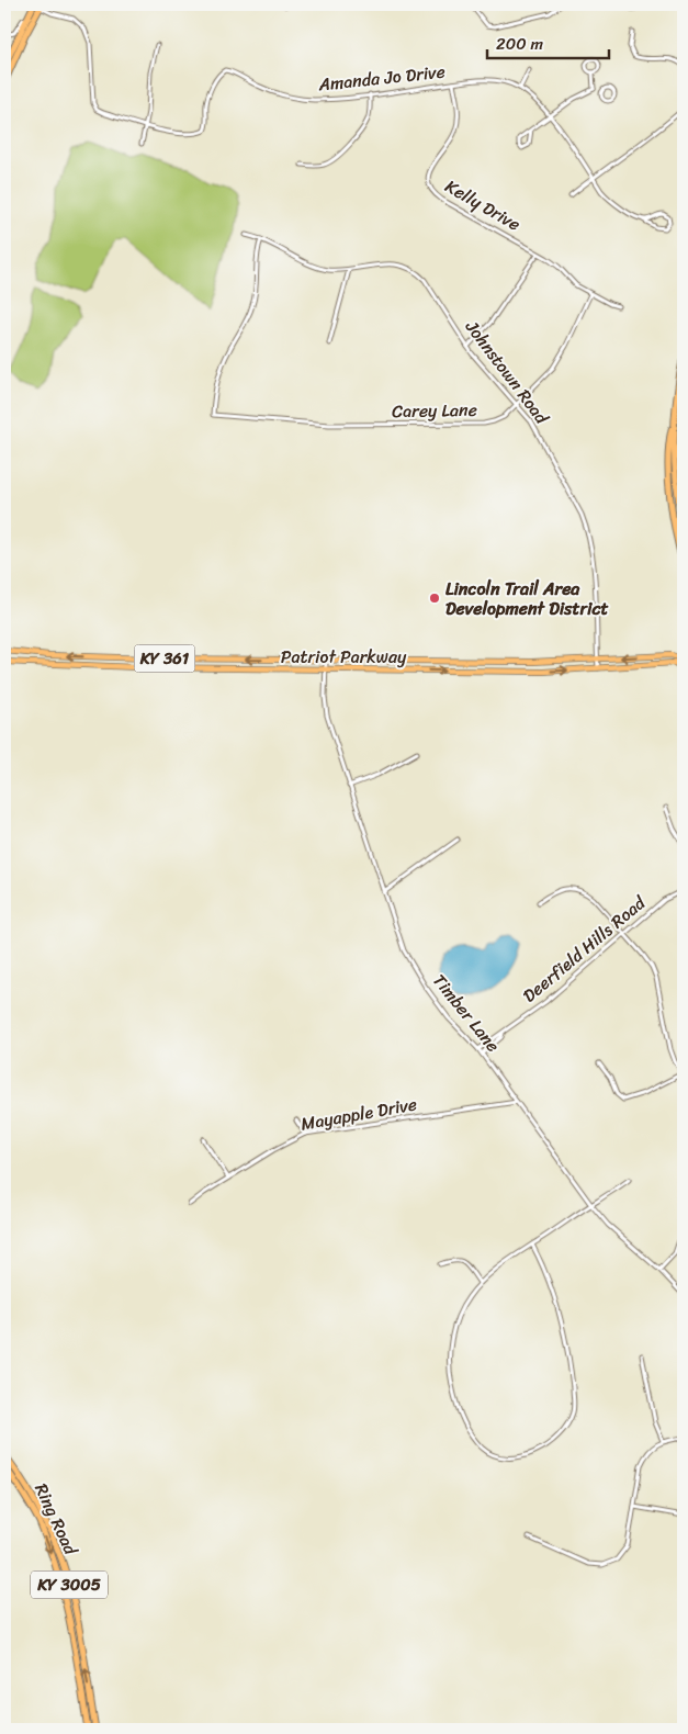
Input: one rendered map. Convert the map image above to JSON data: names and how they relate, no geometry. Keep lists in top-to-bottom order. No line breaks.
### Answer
{"streets":{"highway":["Ring Road","KY 3005"],"main road":["Patriot Parkway","KY 361"],"street":["Amanda Jo Drive","Kelly Drive","Johnstown Road","Carey Lane","Deerfield Hills Road","Timber Lane","Mayapple Drive"]},"crossings":[["Amanda Jo Drive","Kelly Drive"],["Kelly Drive","Carey Lane"],["Johnstown Road","Carey Lane"],["Johnstown Road","Patriot Parkway"],["Patriot Parkway","Timber Lane"],["Deerfield Hills Road","Timber Lane"],["Timber Lane","Mayapple Drive"]],"places":["Lincoln Trail Area Development District"],"scale_bar":"200 m"}
